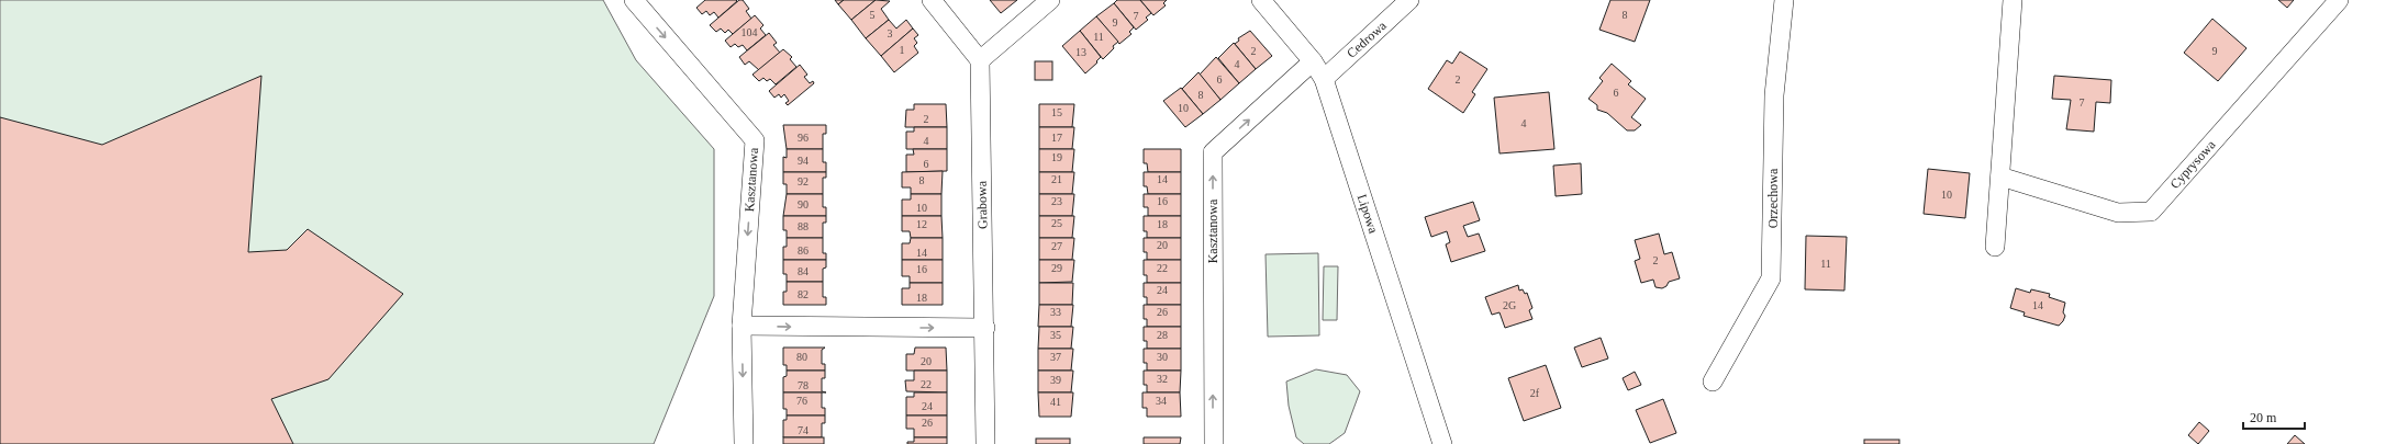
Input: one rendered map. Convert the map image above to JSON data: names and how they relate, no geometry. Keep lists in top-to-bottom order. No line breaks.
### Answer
{"streets":{"street":["Cedrowa","Cyprysowa","Kasztanowa","Orzechowa","Grabowa","Lipowa"]},"crossings":[["Cedrowa","Lipowa"],["Kasztanowa","Lipowa"]],"house_numbers":["5","8","7","9","104","3","11","1","2","9","13","4","6","2","6","8","7","10","15","2","4","96","17","4","19","94","6","21","14","8","92","10","23","16","90","10","25","12","18","88","20","27","86","14","2","11","29","22","16","84","24","82","18","2G","14","33","26","35","28","80","37","30","20","32","39","22","78","2f","76","34","41","24","26","74"],"scale_bar":"20 m"}
